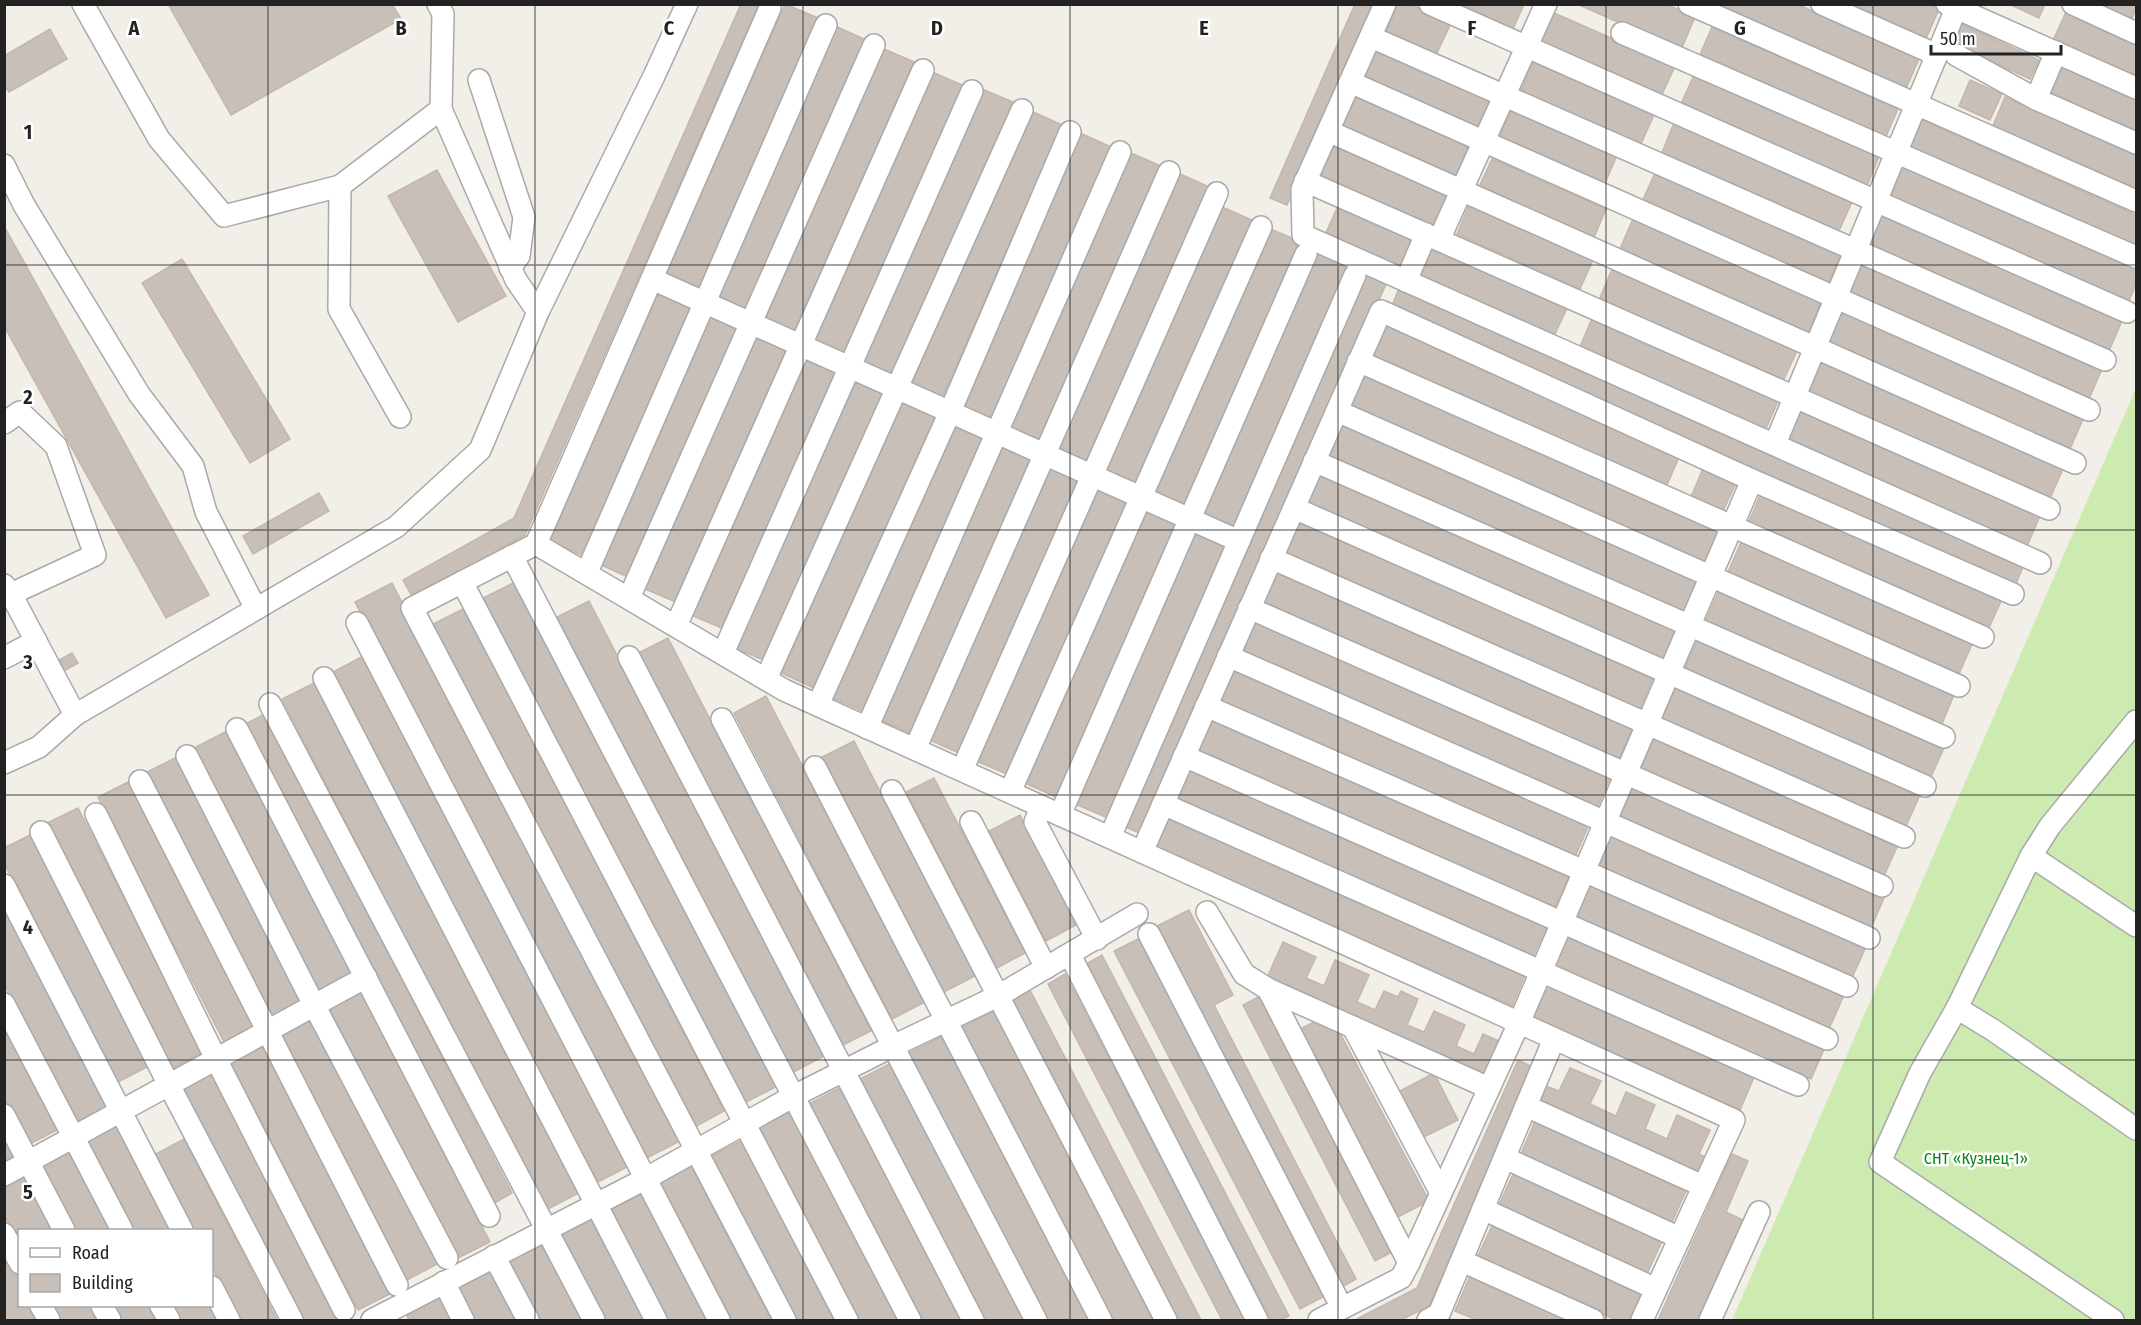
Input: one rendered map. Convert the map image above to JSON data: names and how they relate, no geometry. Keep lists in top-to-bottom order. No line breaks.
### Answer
{"parks":["СНТ «Кузнец-1»"],"legend":["Road","Building"],"scale_bar":"50 m","grid":{"columns":["A","B","C","D","E","F","G"],"rows":["1","2","3","4","5"]}}
